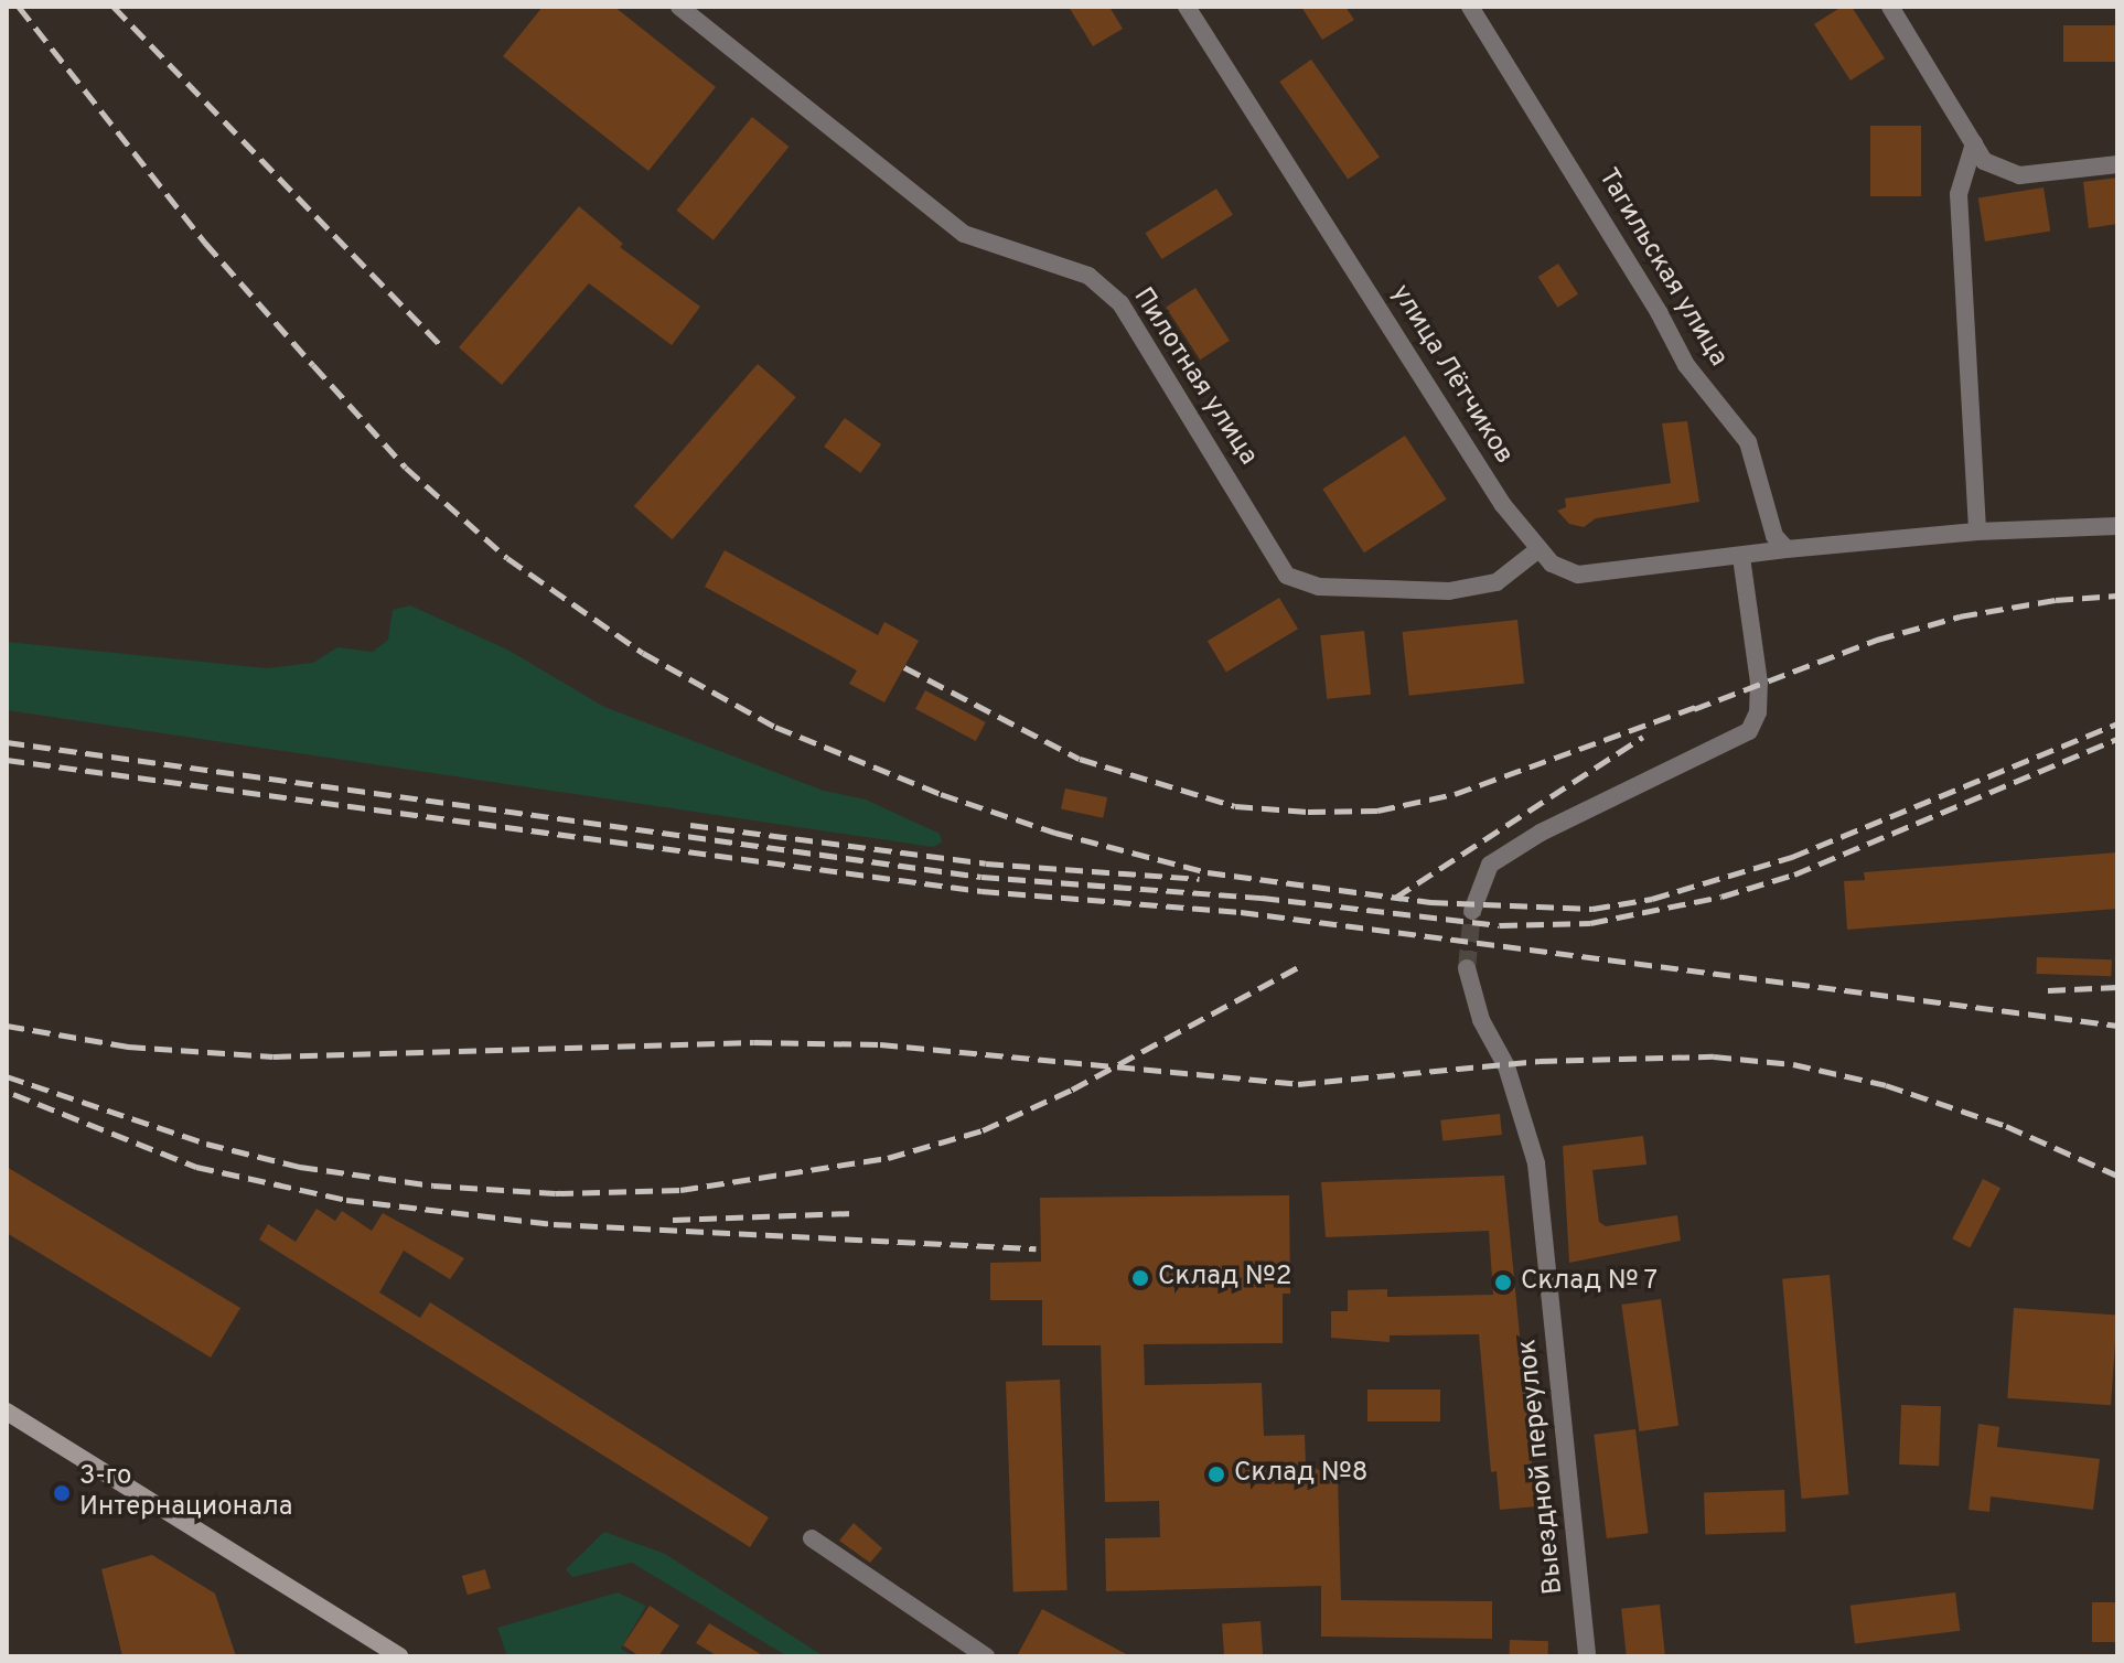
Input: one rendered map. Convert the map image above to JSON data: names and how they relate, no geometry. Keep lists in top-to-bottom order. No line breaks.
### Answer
{"streets":{"street":["Тагильская улица","улица Лётчиков","Пилотная улица","Выездной переулок"]},"crossings":[["Тагильская улица","улица Лётчиков"],["улица Лётчиков","Пилотная улица"]],"places":["Склад №2","Склад № 7","Склад №8","3-го Интернационала"]}
